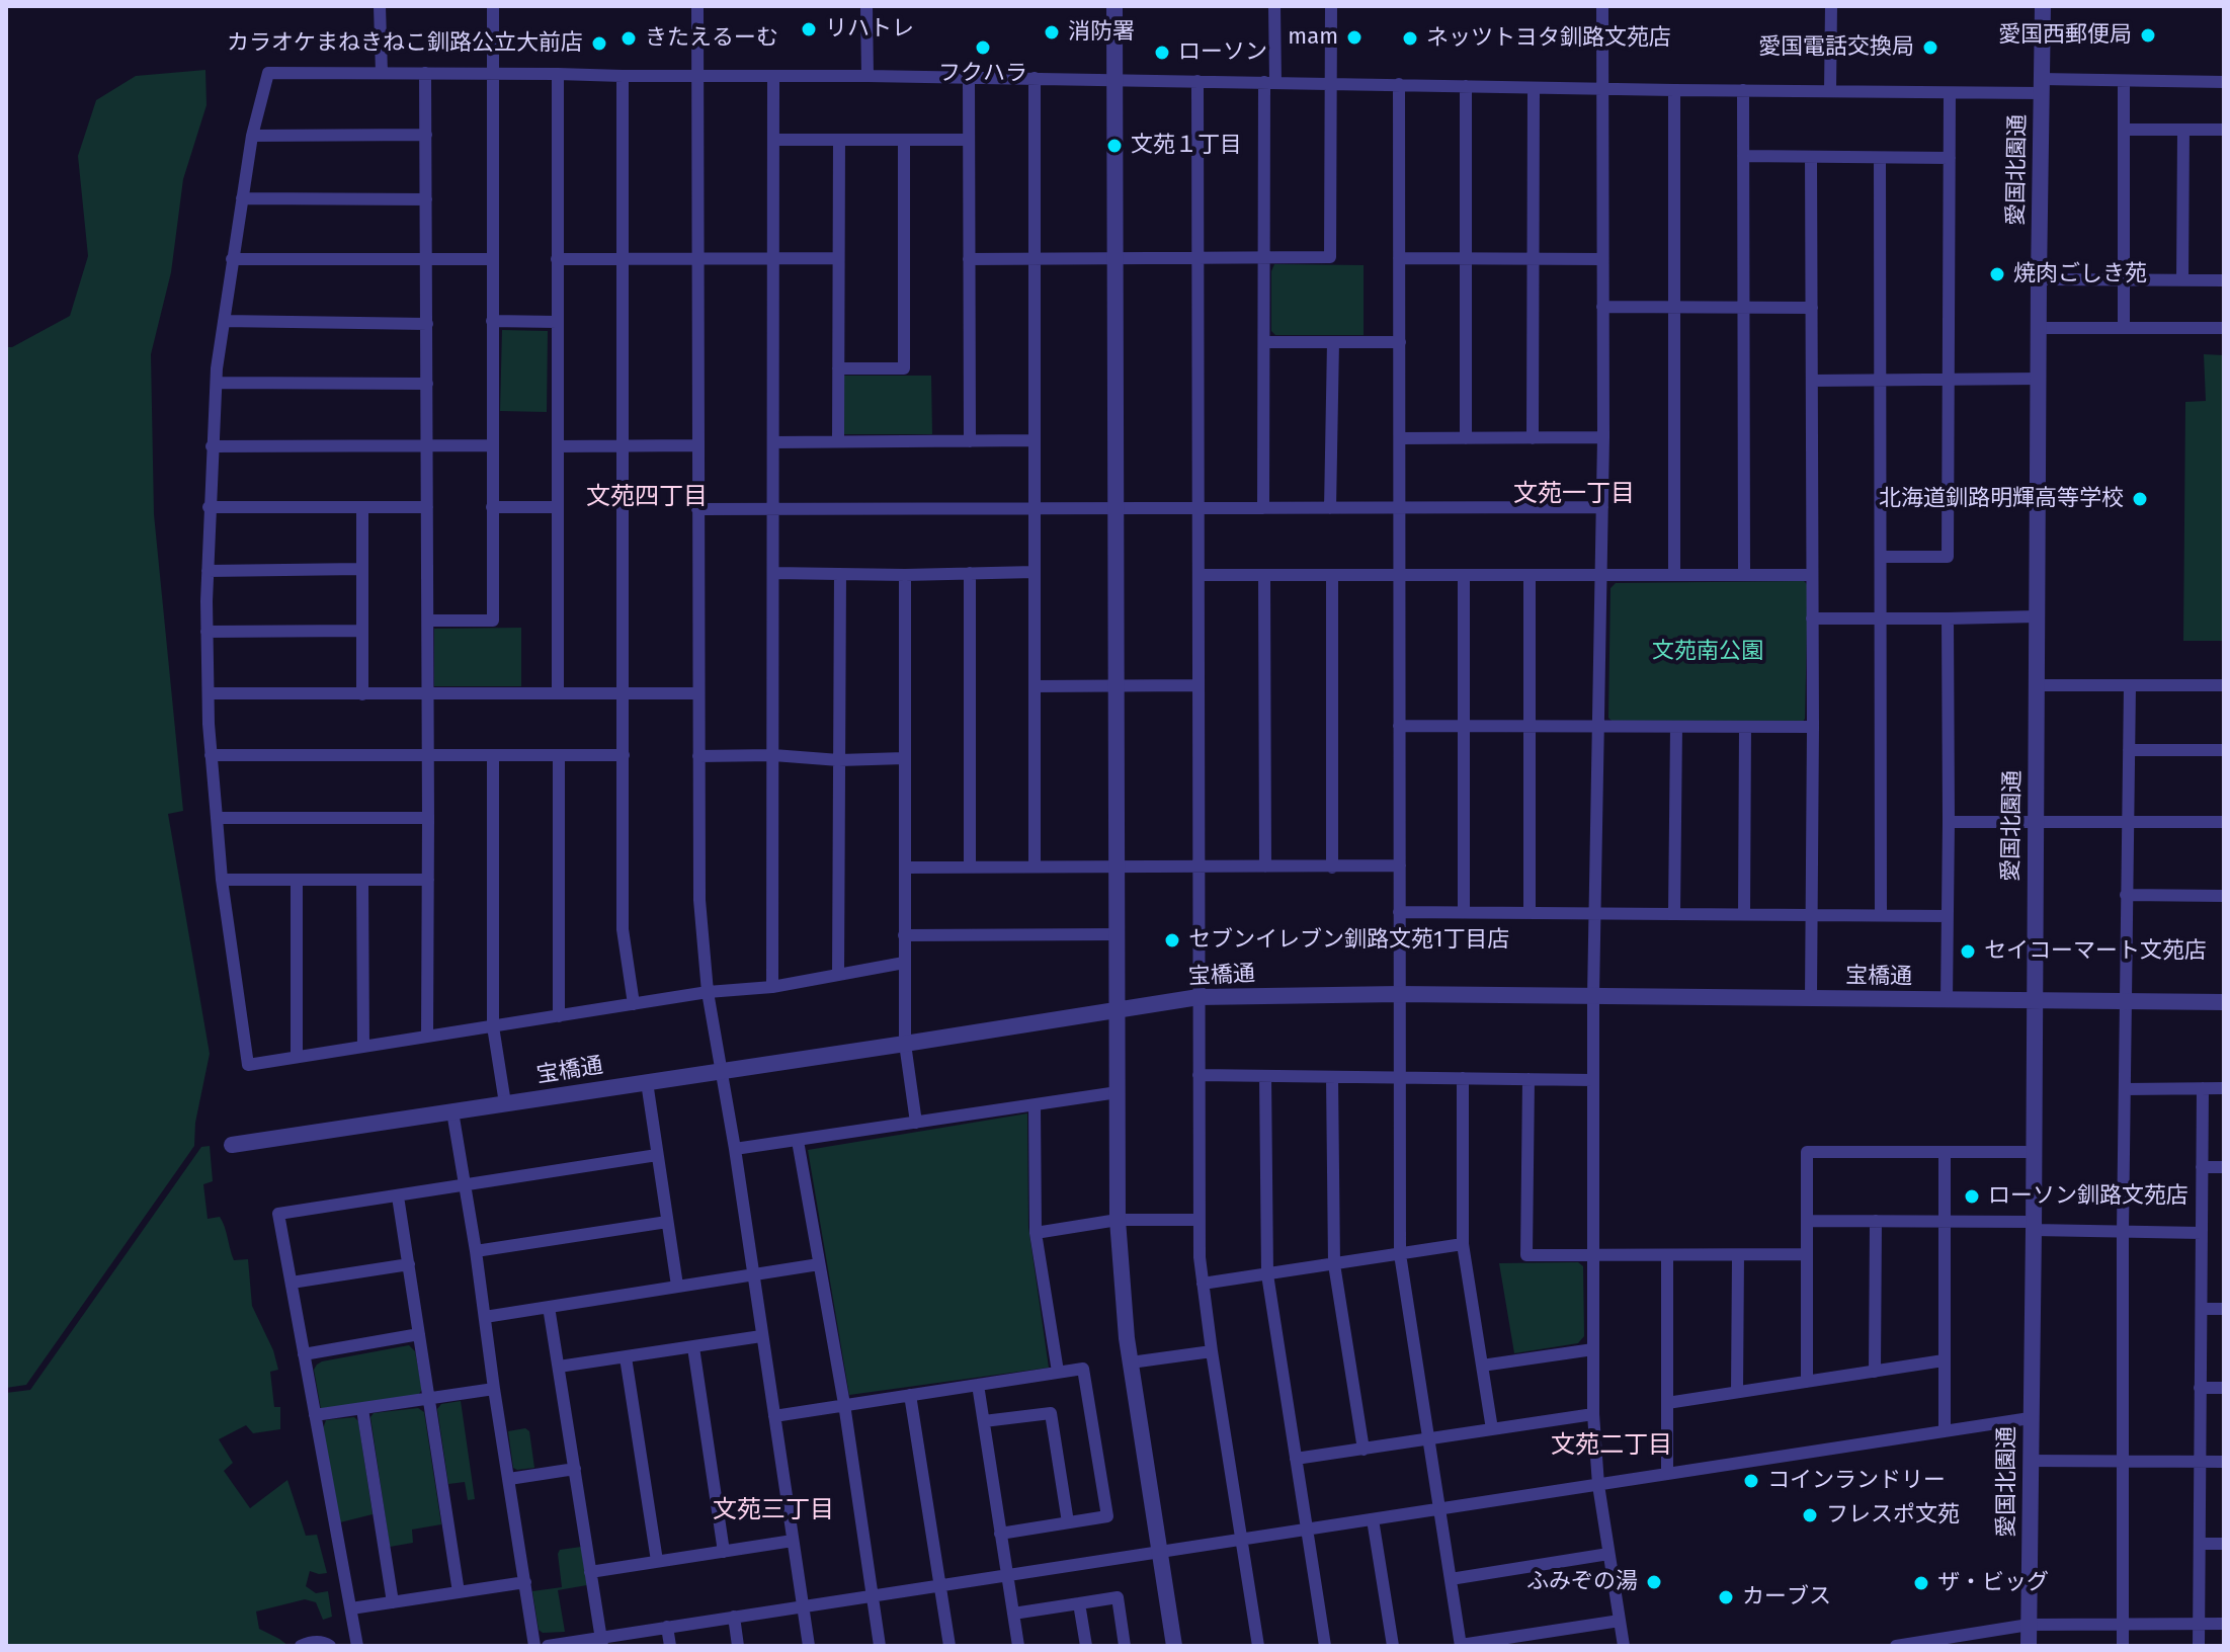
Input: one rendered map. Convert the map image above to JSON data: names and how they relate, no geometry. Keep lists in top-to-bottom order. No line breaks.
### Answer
{"streets":{"street":["愛国北園通","宝橋通"]},"crossings":[["愛国北園通","宝橋通"]],"districts":["文苑一丁目","文苑四丁目","文苑二丁目","文苑三丁目"],"parks":["文苑南公園"],"places":["リハトレ","消防署","愛国西郵便局","mam","きたえるーむ","ネッツトヨタ釧路文苑店","カラオケまねきねこ釧路公立大前店","フクハラ","愛国電話交換局","ローソン","文苑１丁目","焼肉ごしき苑","北海道釧路明輝高等学校","セブンイレブン釧路文苑1丁目店","セイコーマート文苑店","ローソン釧路文苑店","コインランドリー","フレスポ文苑","ふみぞの湯","ザ・ビッグ","カーブス"]}
